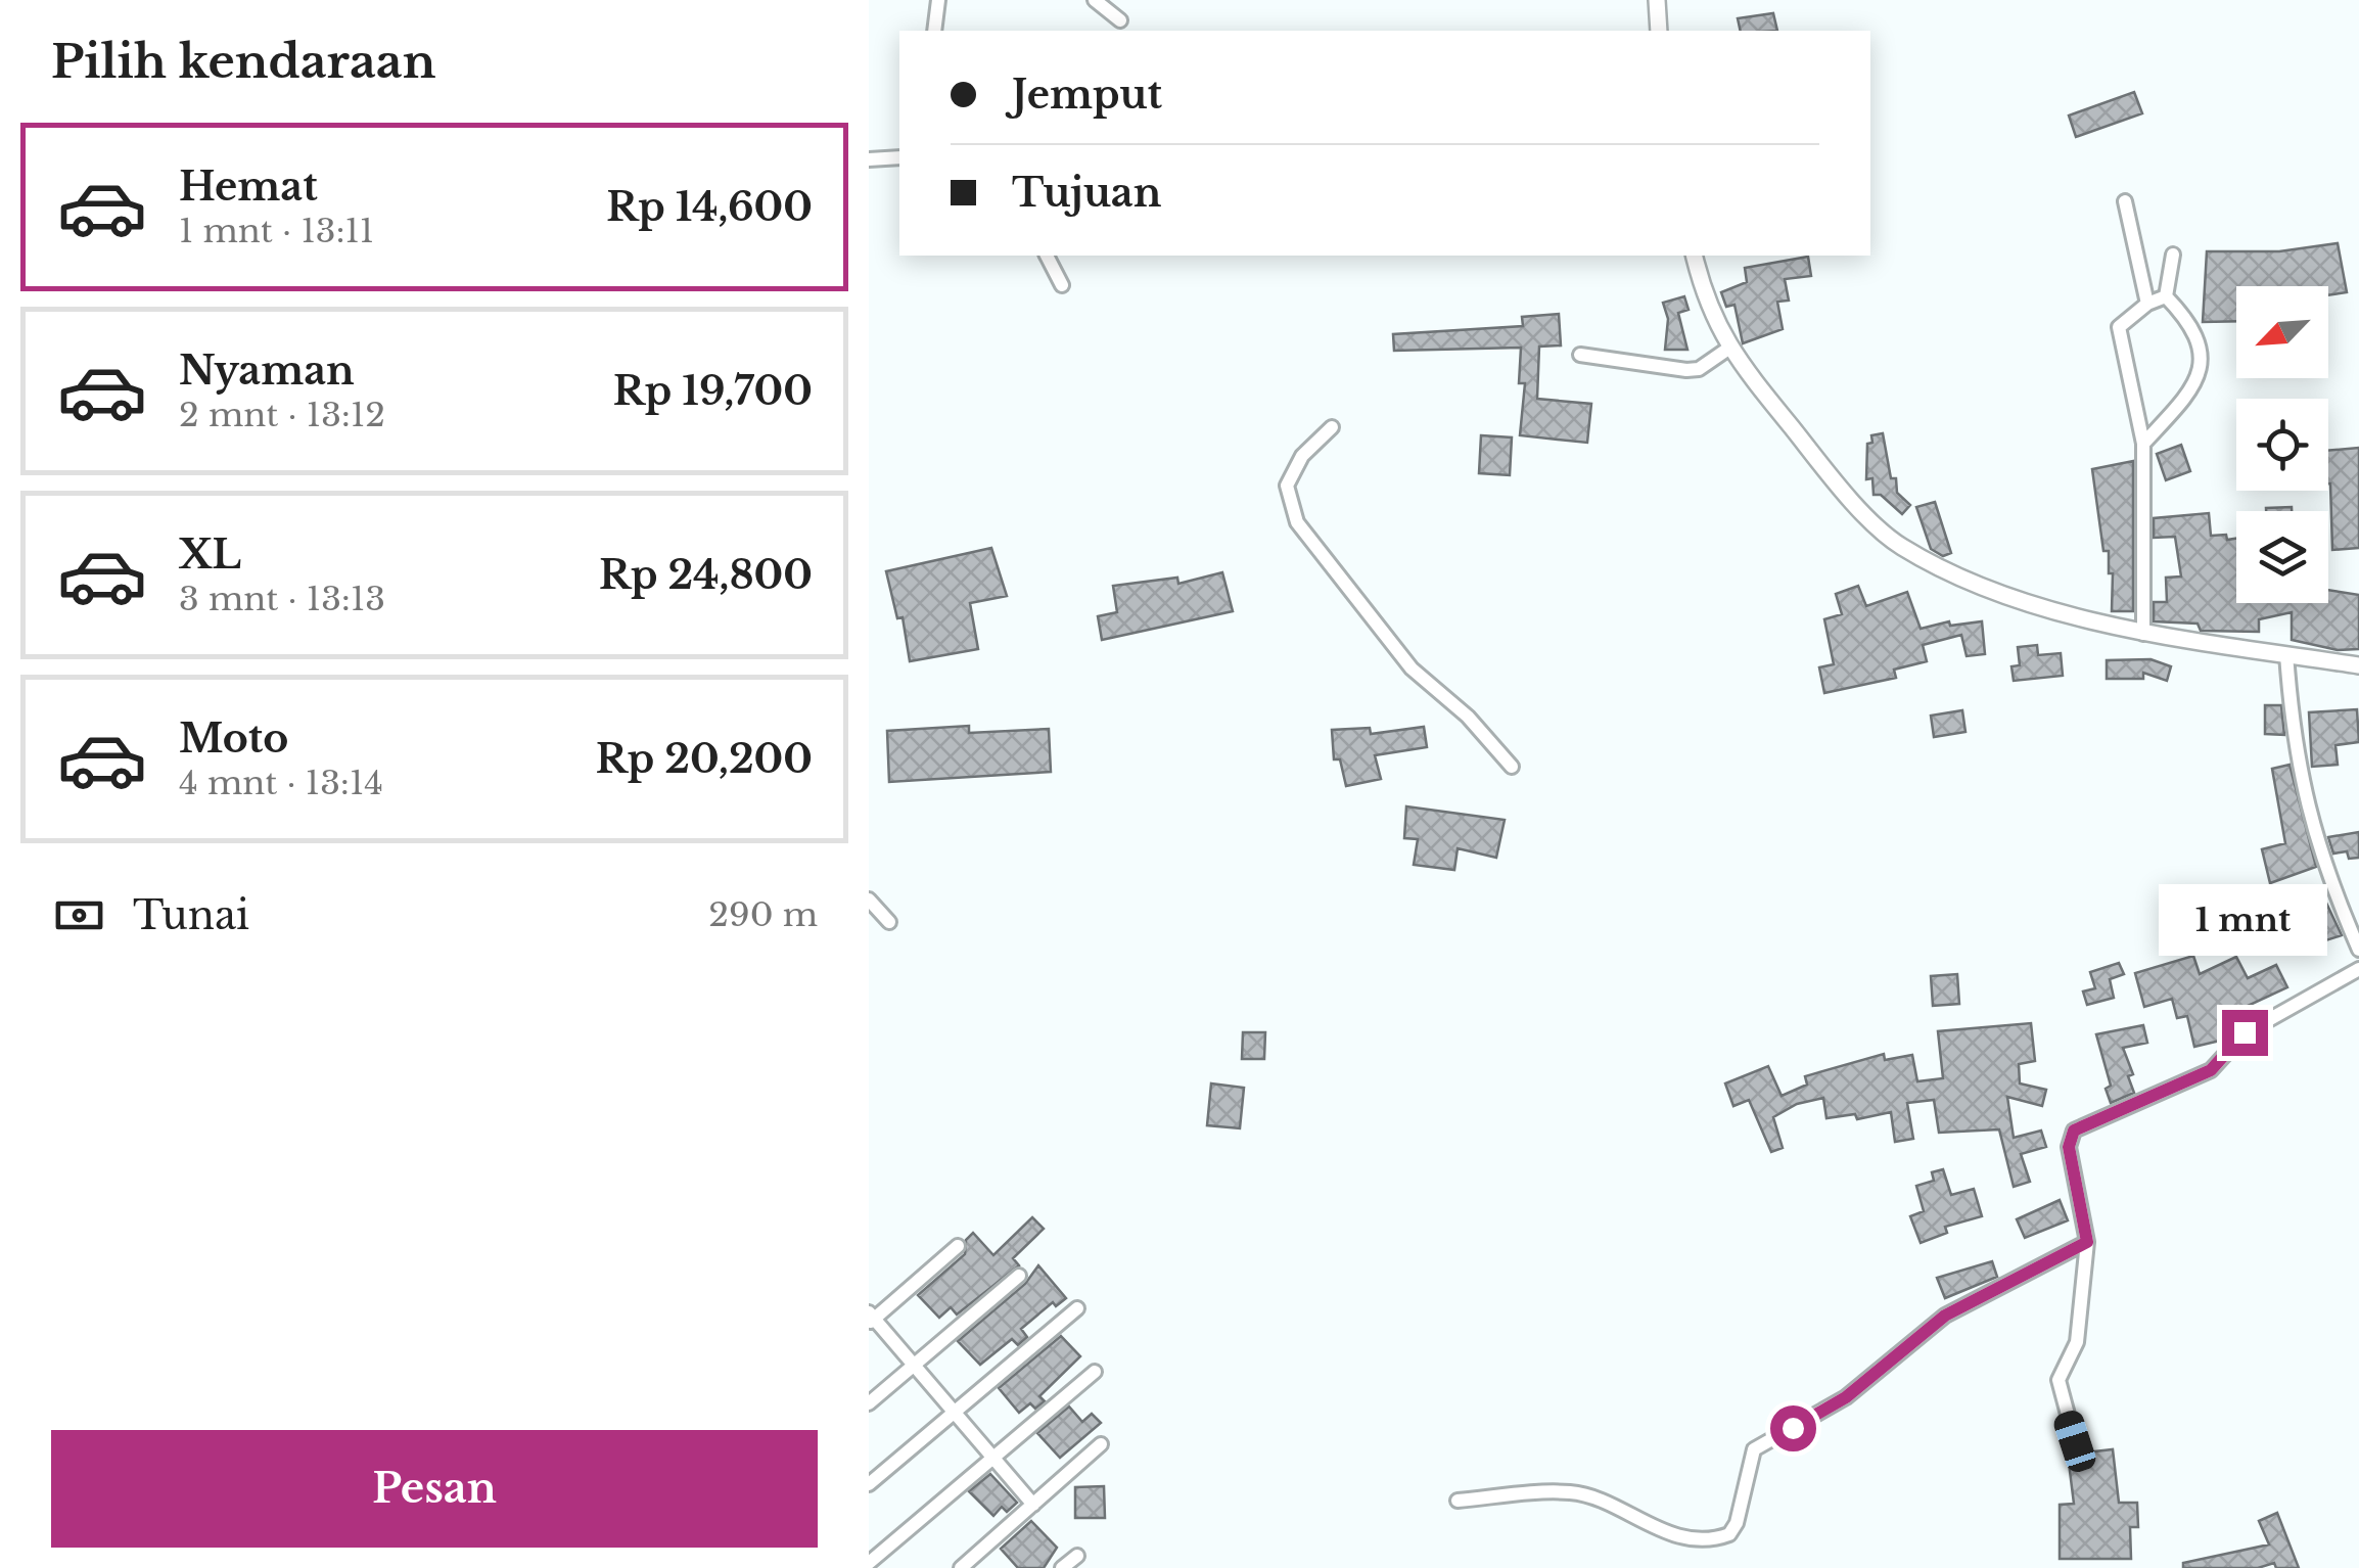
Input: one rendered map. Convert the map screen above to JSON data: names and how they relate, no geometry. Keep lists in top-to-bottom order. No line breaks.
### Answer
{"north":"bottom left","page":{"heading":"Pilih kendaraan","banner":["Jemput","Tujuan"],"list":[{"name":"Hemat","note":"1 mnt · 13:11","value":"Rp 14,600"},{"name":"Nyaman","note":"2 mnt · 13:12","value":"Rp 19,700"},{"name":"XL","note":"3 mnt · 13:13","value":"Rp 24,800"},{"name":"Moto","note":"4 mnt · 13:14","value":"Rp 20,200"}],"pay":["Tunai","290 m"],"bubble":"1 mnt","buttons":"Pesan"}}
